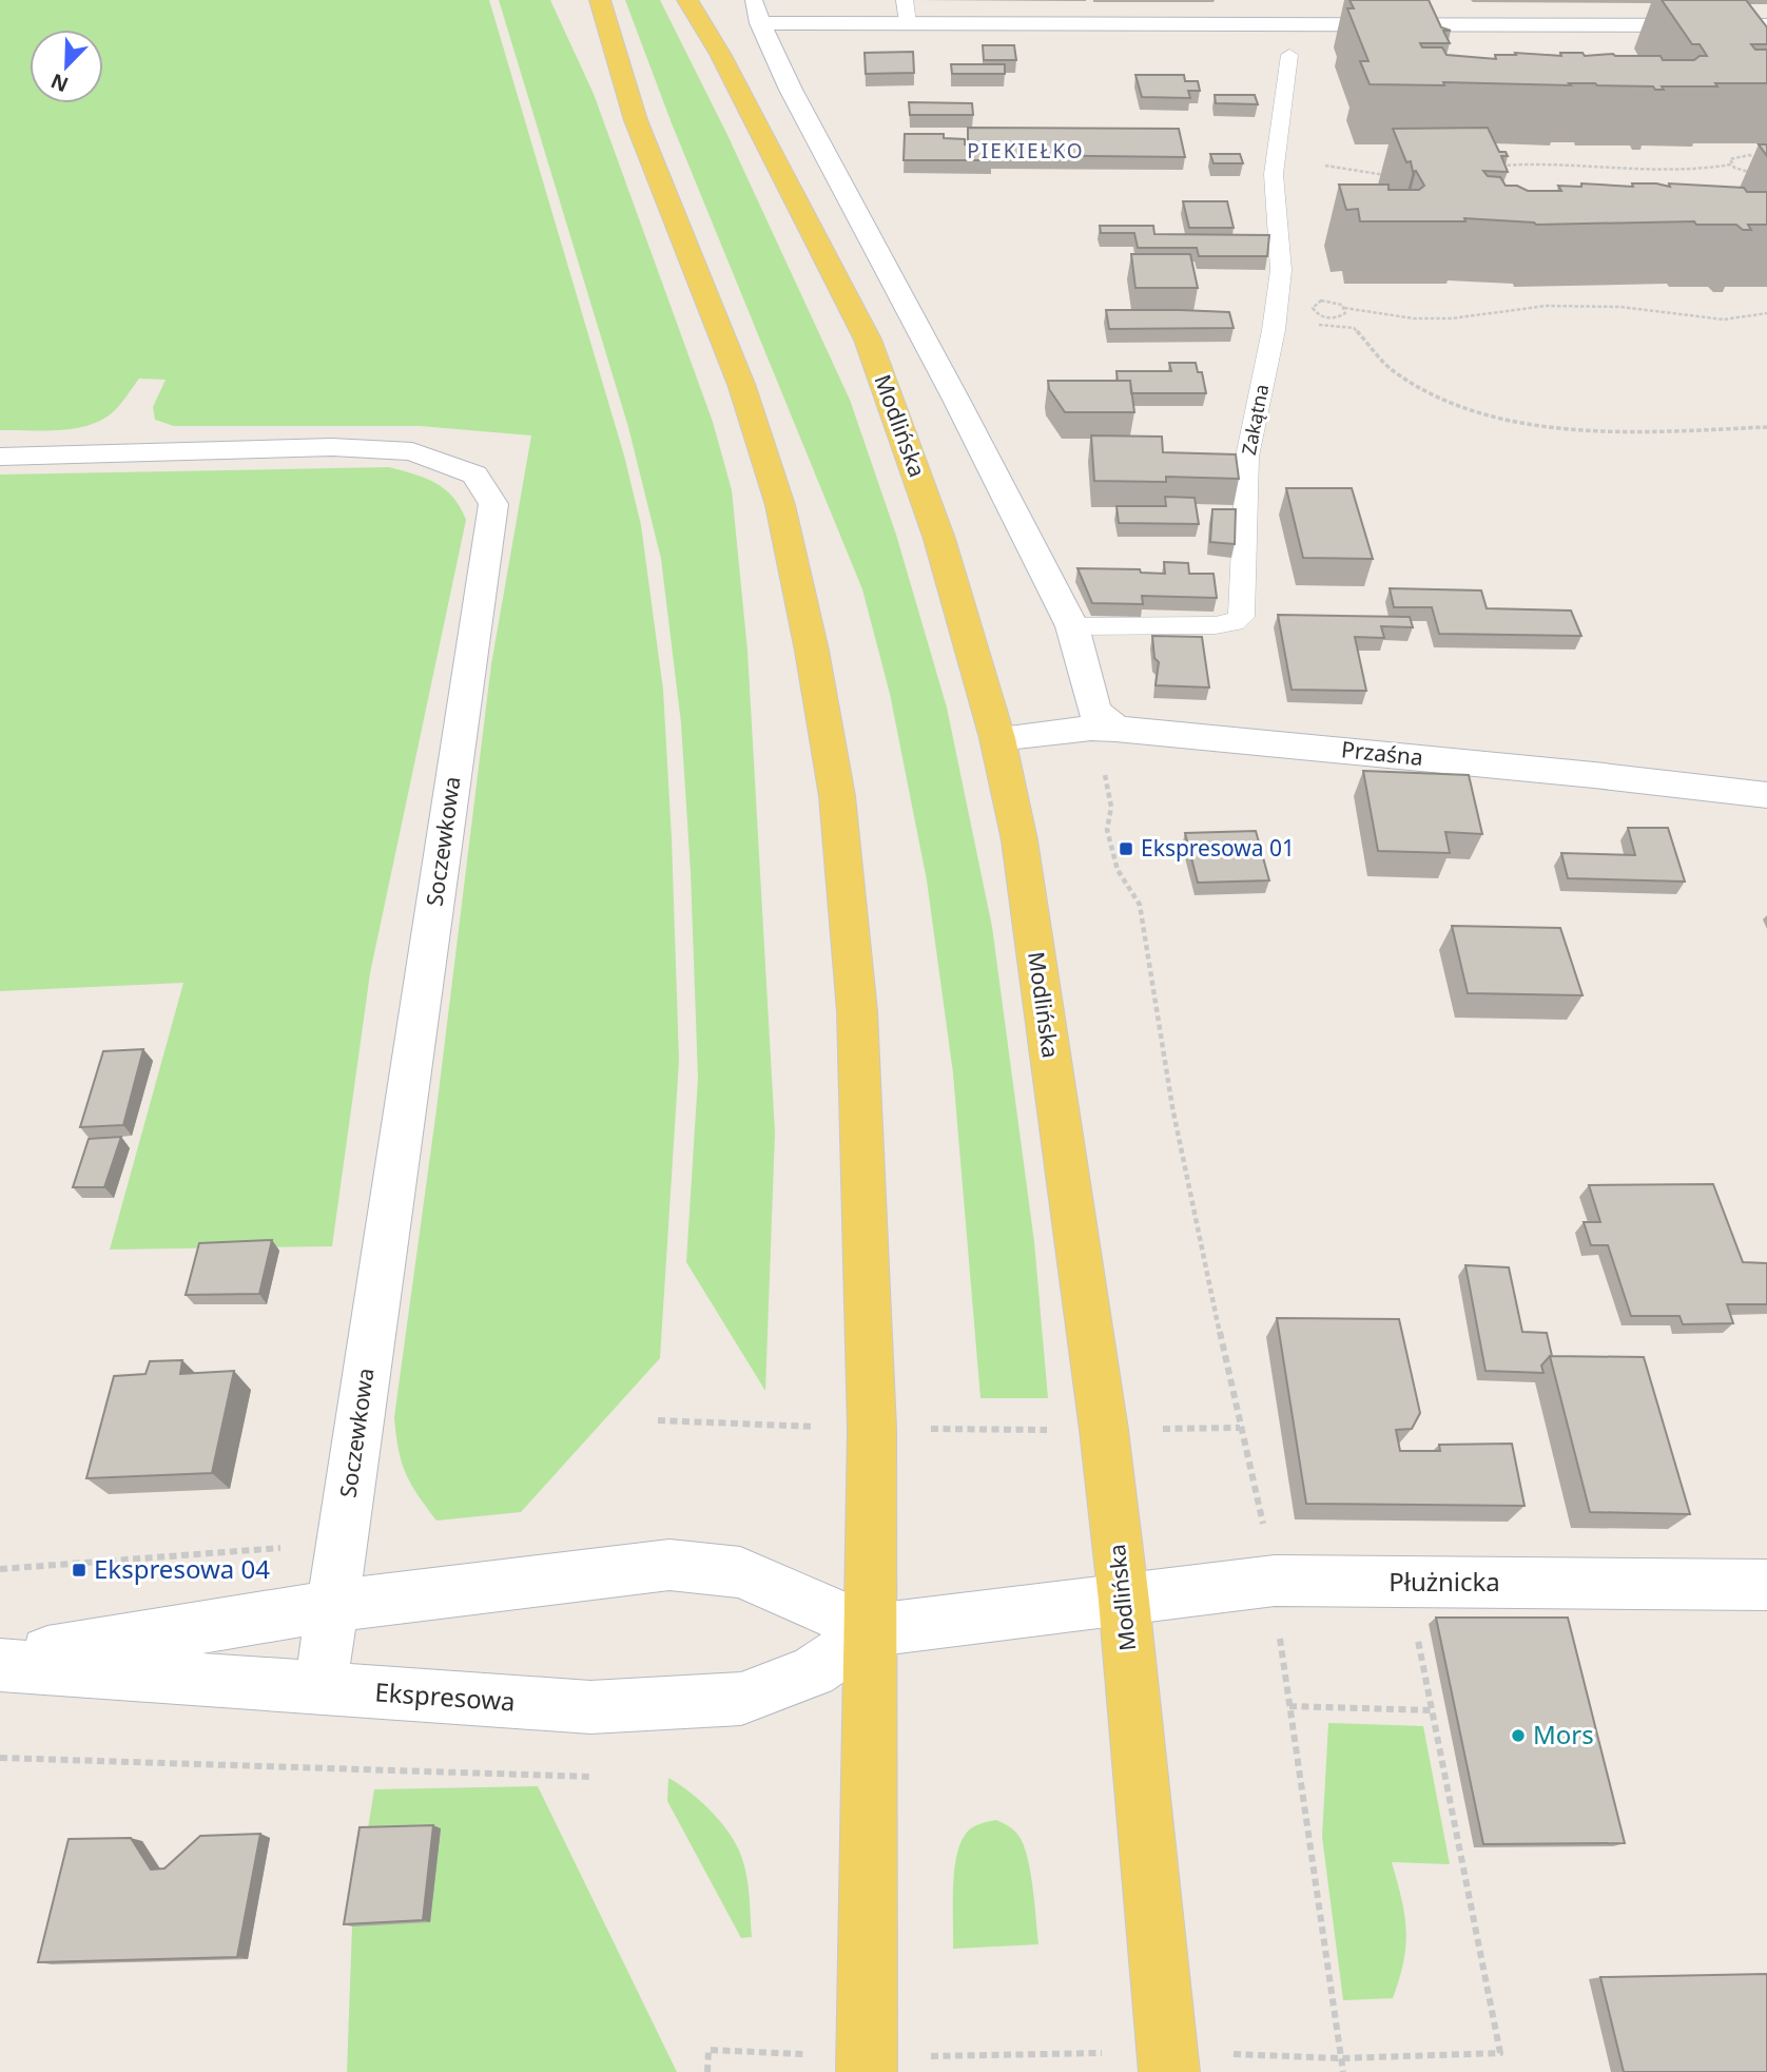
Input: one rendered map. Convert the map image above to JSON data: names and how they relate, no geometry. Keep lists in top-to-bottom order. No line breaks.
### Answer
{"streets":{"main road":["Modlińska"],"street":["Przaśna","Soczewkowa","Płużnicka","Ekspresowa"],"lane":["Zakątna"]},"crossings":[["Modlińska","Przaśna"],["Modlińska","Płużnicka"],["Modlińska","Ekspresowa"],["Soczewkowa","Ekspresowa"],["Płużnicka","Ekspresowa"]],"districts":["PIEKIEŁKO"],"places":{"transit":["Ekspresowa 01","Ekspresowa 04"],"other":["Mors"]},"north":"bottom left"}
